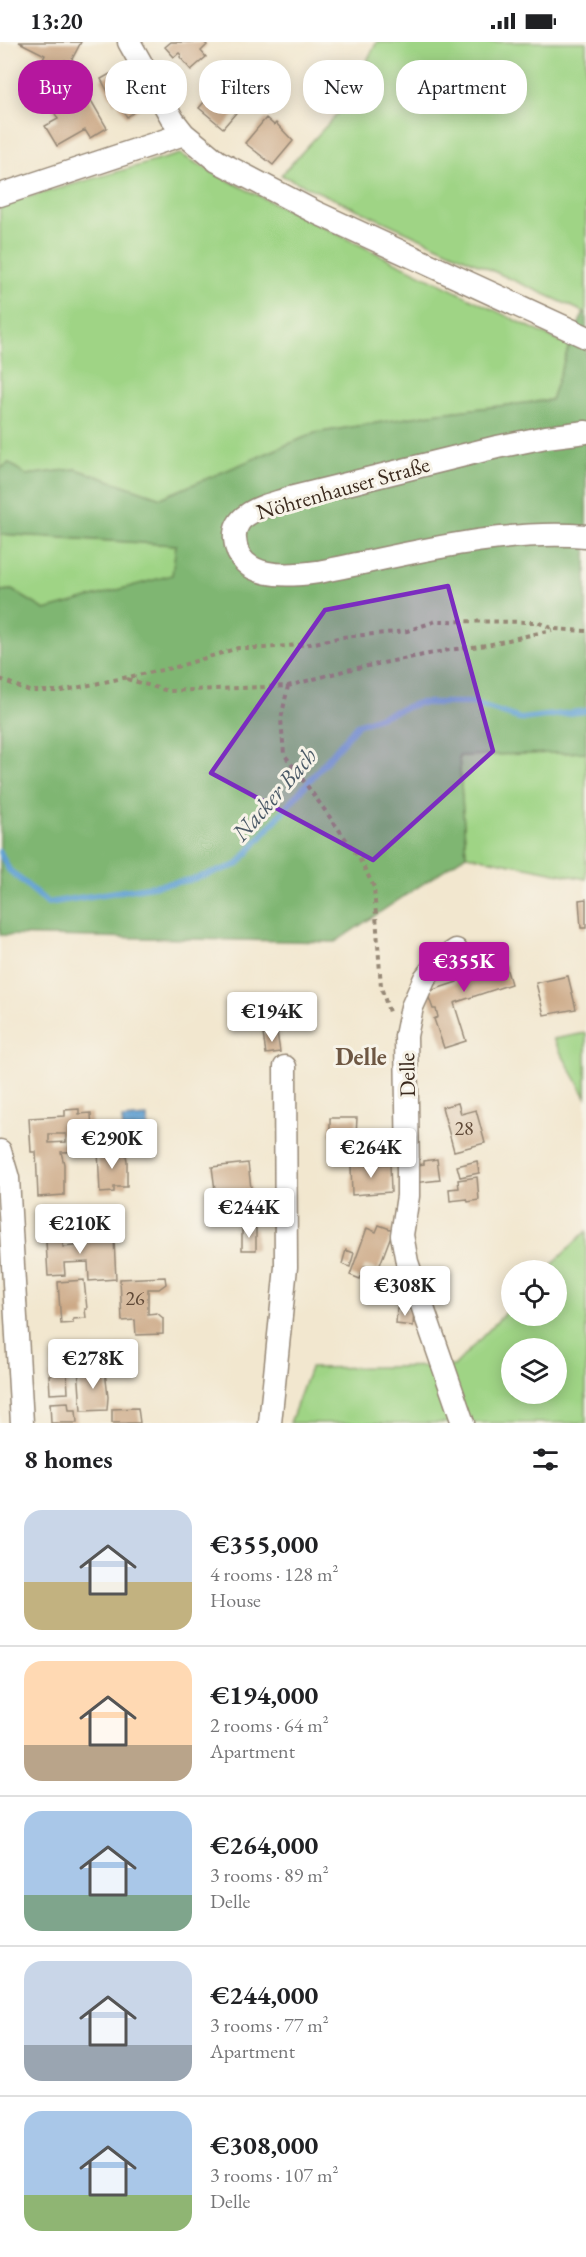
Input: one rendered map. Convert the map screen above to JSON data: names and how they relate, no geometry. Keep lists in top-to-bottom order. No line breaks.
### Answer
{"streets":{"street":["Nöhrenhauser Straße","Delle"]},"districts":["Delle"],"water":["Nacker Bach"],"house_numbers":["28","26"],"page":{"status":"13:20","chip":["Buy","Rent","Filters","New","Apartment"],"price":["€355K","€194K","€290K","€264K","€244K","€210K","€308K","€278K"],"heading":"8 homes","list":[{"name":"€355,000","note":"4 rooms · 128 m² · House"},{"name":"€194,000","note":"2 rooms · 64 m² · Apartment"},{"name":"€264,000","note":"3 rooms · 89 m² · Delle"},{"name":"€244,000","note":"3 rooms · 77 m² · Apartment"},{"name":"€308,000","note":"3 rooms · 107 m² · Delle"}]}}
